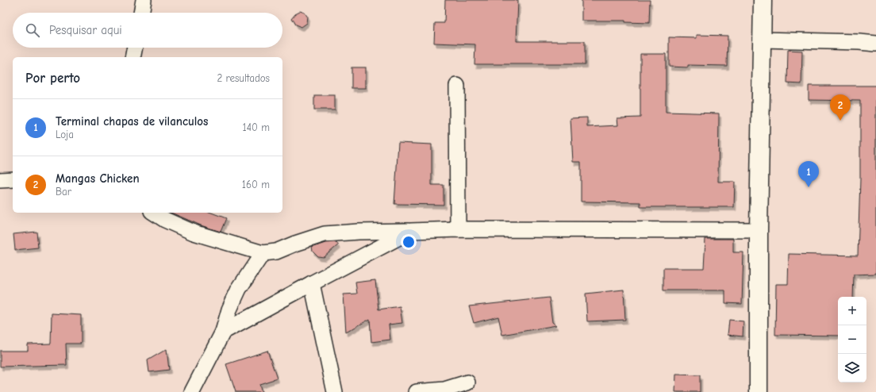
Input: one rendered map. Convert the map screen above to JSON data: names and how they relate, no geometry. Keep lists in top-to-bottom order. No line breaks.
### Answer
{"page":{"search":"Pesquisar aqui","heading":["Por perto","2 resultados"],"pins":["2","1"],"list":[{"mark":"1","name":"Terminal chapas de vilanculos","note":"Loja","value":"140 m"},{"mark":"2","name":"Mangas Chicken","note":"Bar","value":"160 m"}],"map_buttons":["+","−"]}}
